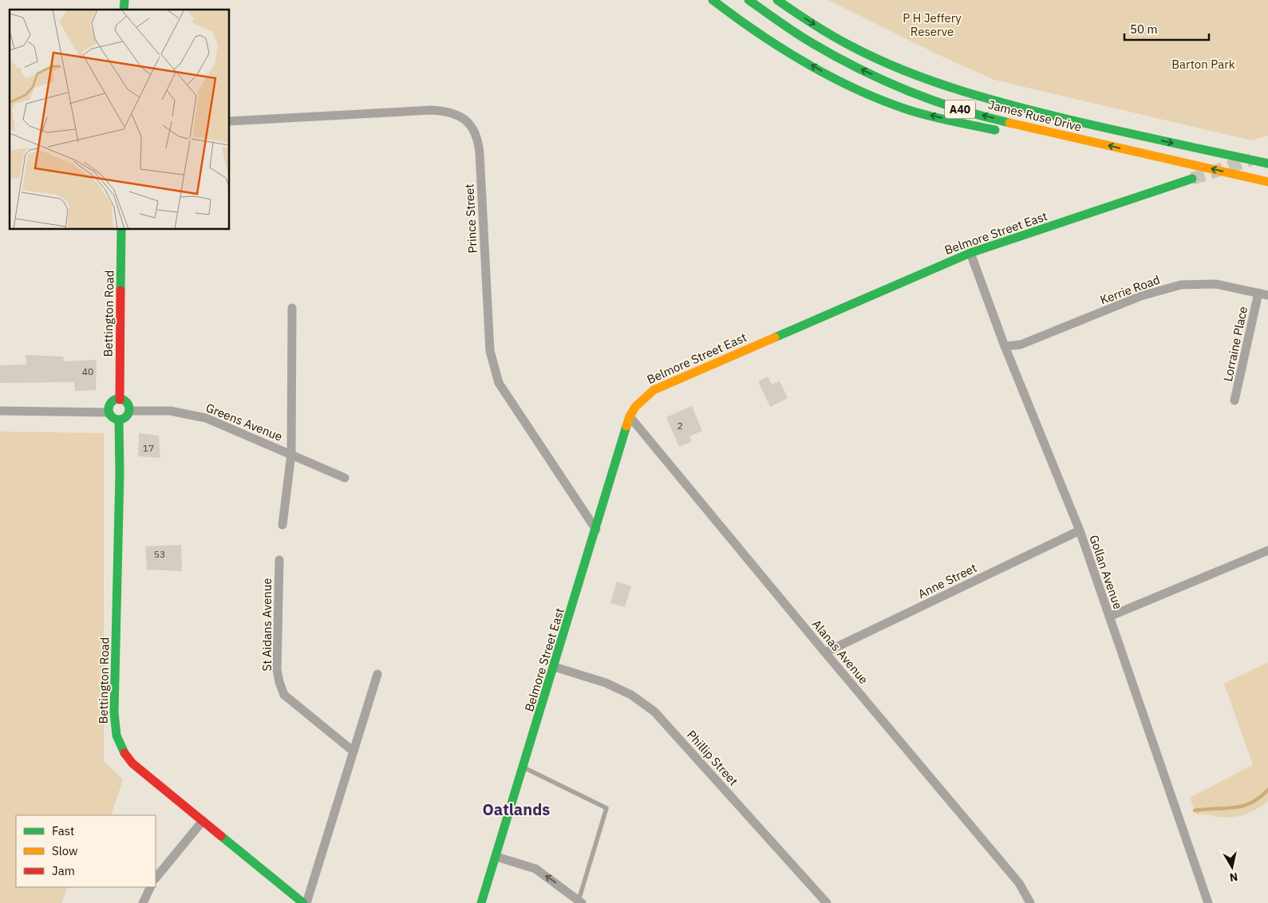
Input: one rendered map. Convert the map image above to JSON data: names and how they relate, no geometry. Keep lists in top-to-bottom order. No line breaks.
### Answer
{"streets":{"main road":["A40","James Ruse Drive","Belmore Street East","Bettington Road"],"street":["Prince Street","Kerrie Road","Lorraine Place","Greens Avenue","Gollan Avenue","Anne Street","St Aidans Avenue","Alanas Avenue","Phillip Street"]},"crossings":[["Prince Street","Belmore Street East"],["Belmore Street East","Gollan Avenue"],["Belmore Street East","Alanas Avenue"],["Belmore Street East","Phillip Street"],["Kerrie Road","Lorraine Place"],["Kerrie Road","Gollan Avenue"],["Bettington Road","Greens Avenue"],["Gollan Avenue","Anne Street"],["Anne Street","Alanas Avenue"]],"districts":["Oatlands"],"parks":["P H Jeffery Reserve","Barton Park"],"house_numbers":["40","2","17","53"],"legend":["Fast","Slow","Jam"],"scale_bar":"50 m","north":"bottom"}
